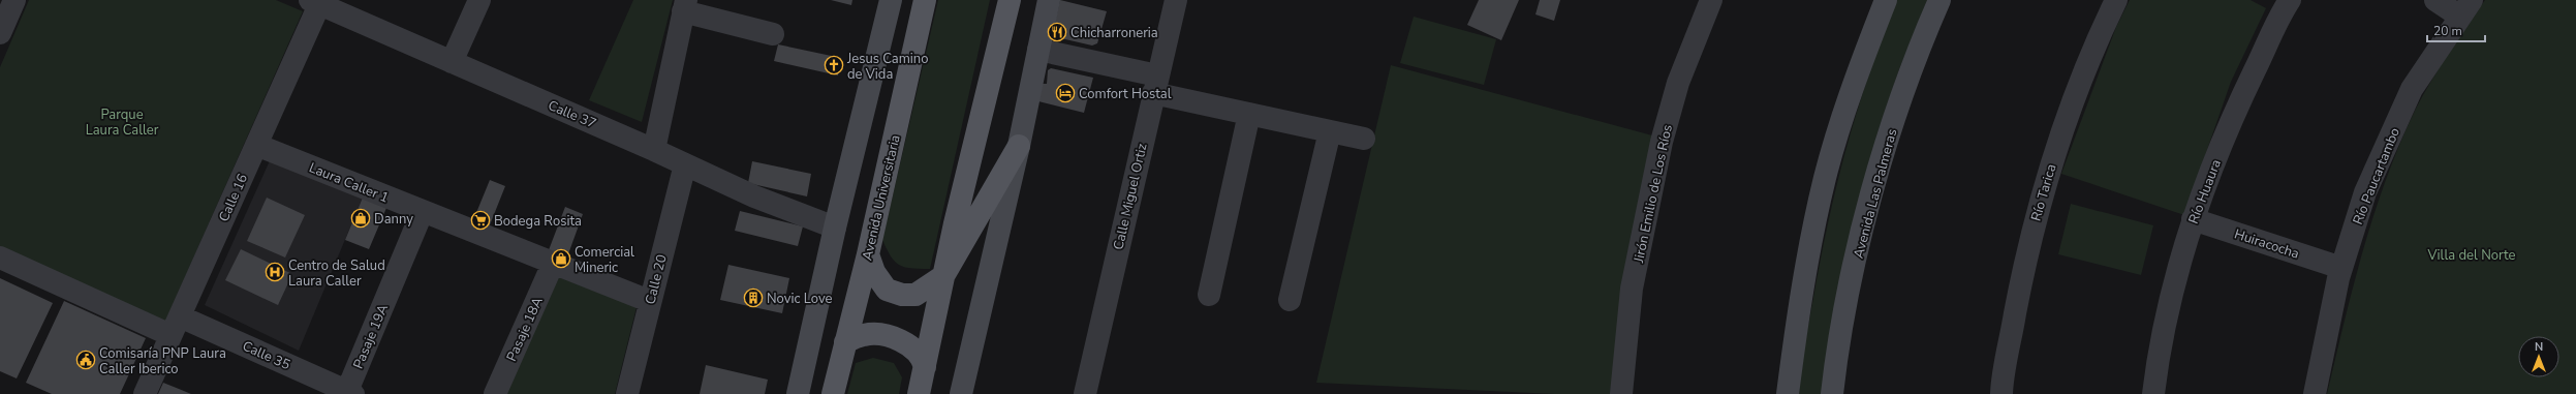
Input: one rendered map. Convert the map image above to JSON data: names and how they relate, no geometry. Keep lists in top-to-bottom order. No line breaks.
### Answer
{"streets":{"main road":["Avenida Las Palmeras","Avenida Universitaria"],"street":["Calle 37","Río Paucartambo","Laura Caller 1","Río Huaura","Río Tarica","Jirón Emilio de Los Ríos","Calle Miguel Ortiz","Calle 16","Huiracocha","Calle 20","Pasaje 18A","Pasaje 19A","Calle 35"]},"crossings":[["Calle 37","Calle 16"],["Calle 37","Calle 20"],["Río Paucartambo","Huiracocha"],["Laura Caller 1","Calle 16"],["Laura Caller 1","Calle 20"],["Laura Caller 1","Pasaje 18A"],["Laura Caller 1","Pasaje 19A"],["Río Huaura","Huiracocha"],["Calle 16","Calle 35"],["Pasaje 19A","Calle 35"]],"parks":["Parque Laura Caller","Villa del Norte"],"places":{"restaurant":["Chicharroneria"],"church":["Jesus Camino de Vida"],"hotel":["Comfort Hostal"],"shop":["Danny","Comercial Mineric"],"supermarket":["Bodega Rosita"],"hospital":["Centro de Salud Laura Caller"],"building":["Novic Love"],"public building":["Comisaría PNP Laura Caller Iberico"]},"scale_bar":"20 m","north":"top"}
